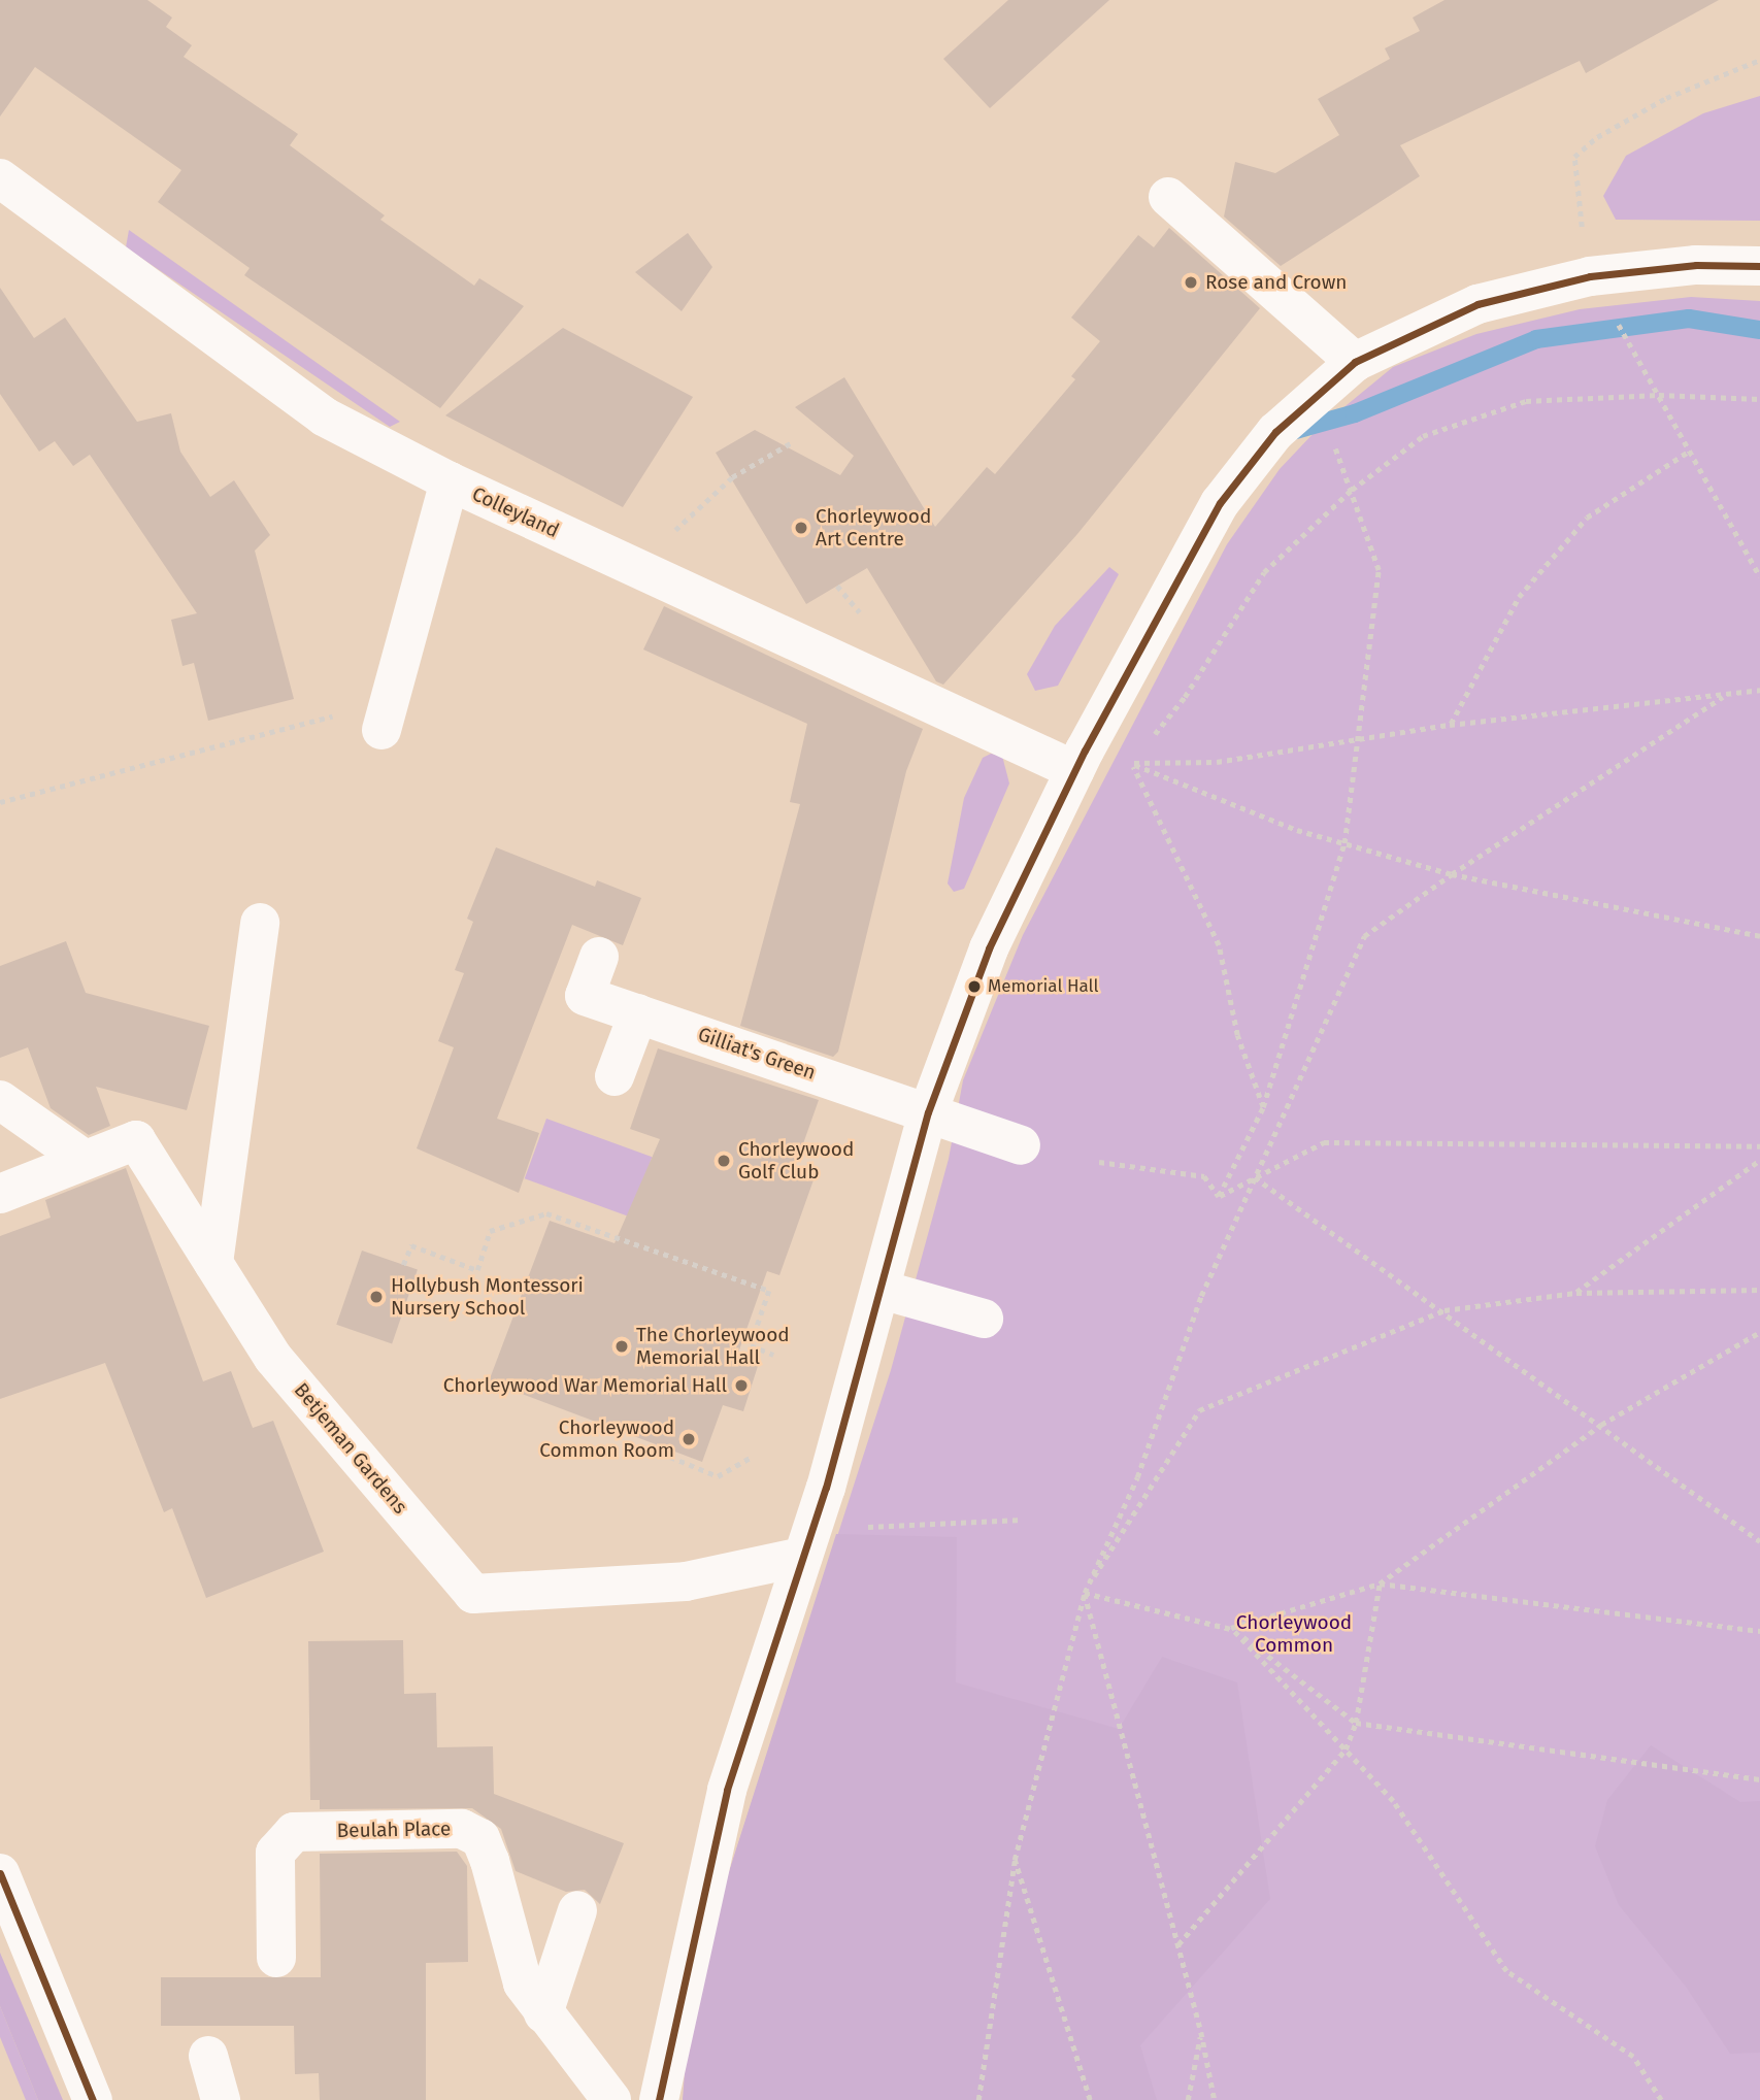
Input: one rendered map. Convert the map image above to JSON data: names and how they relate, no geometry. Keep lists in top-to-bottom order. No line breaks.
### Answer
{"streets":{"street":["Colleyland","Gilliat's Green","Betjeman Gardens","Beulah Place"]},"parks":["Chorleywood Common"],"places":["Rose and Crown","Chorleywood Art Centre","Memorial Hall","Chorleywood Golf Club","Hollybush Montessori Nursery School","The Chorleywood Memorial Hall","Chorleywood War Memorial Hall","Chorleywood Common Room"]}
